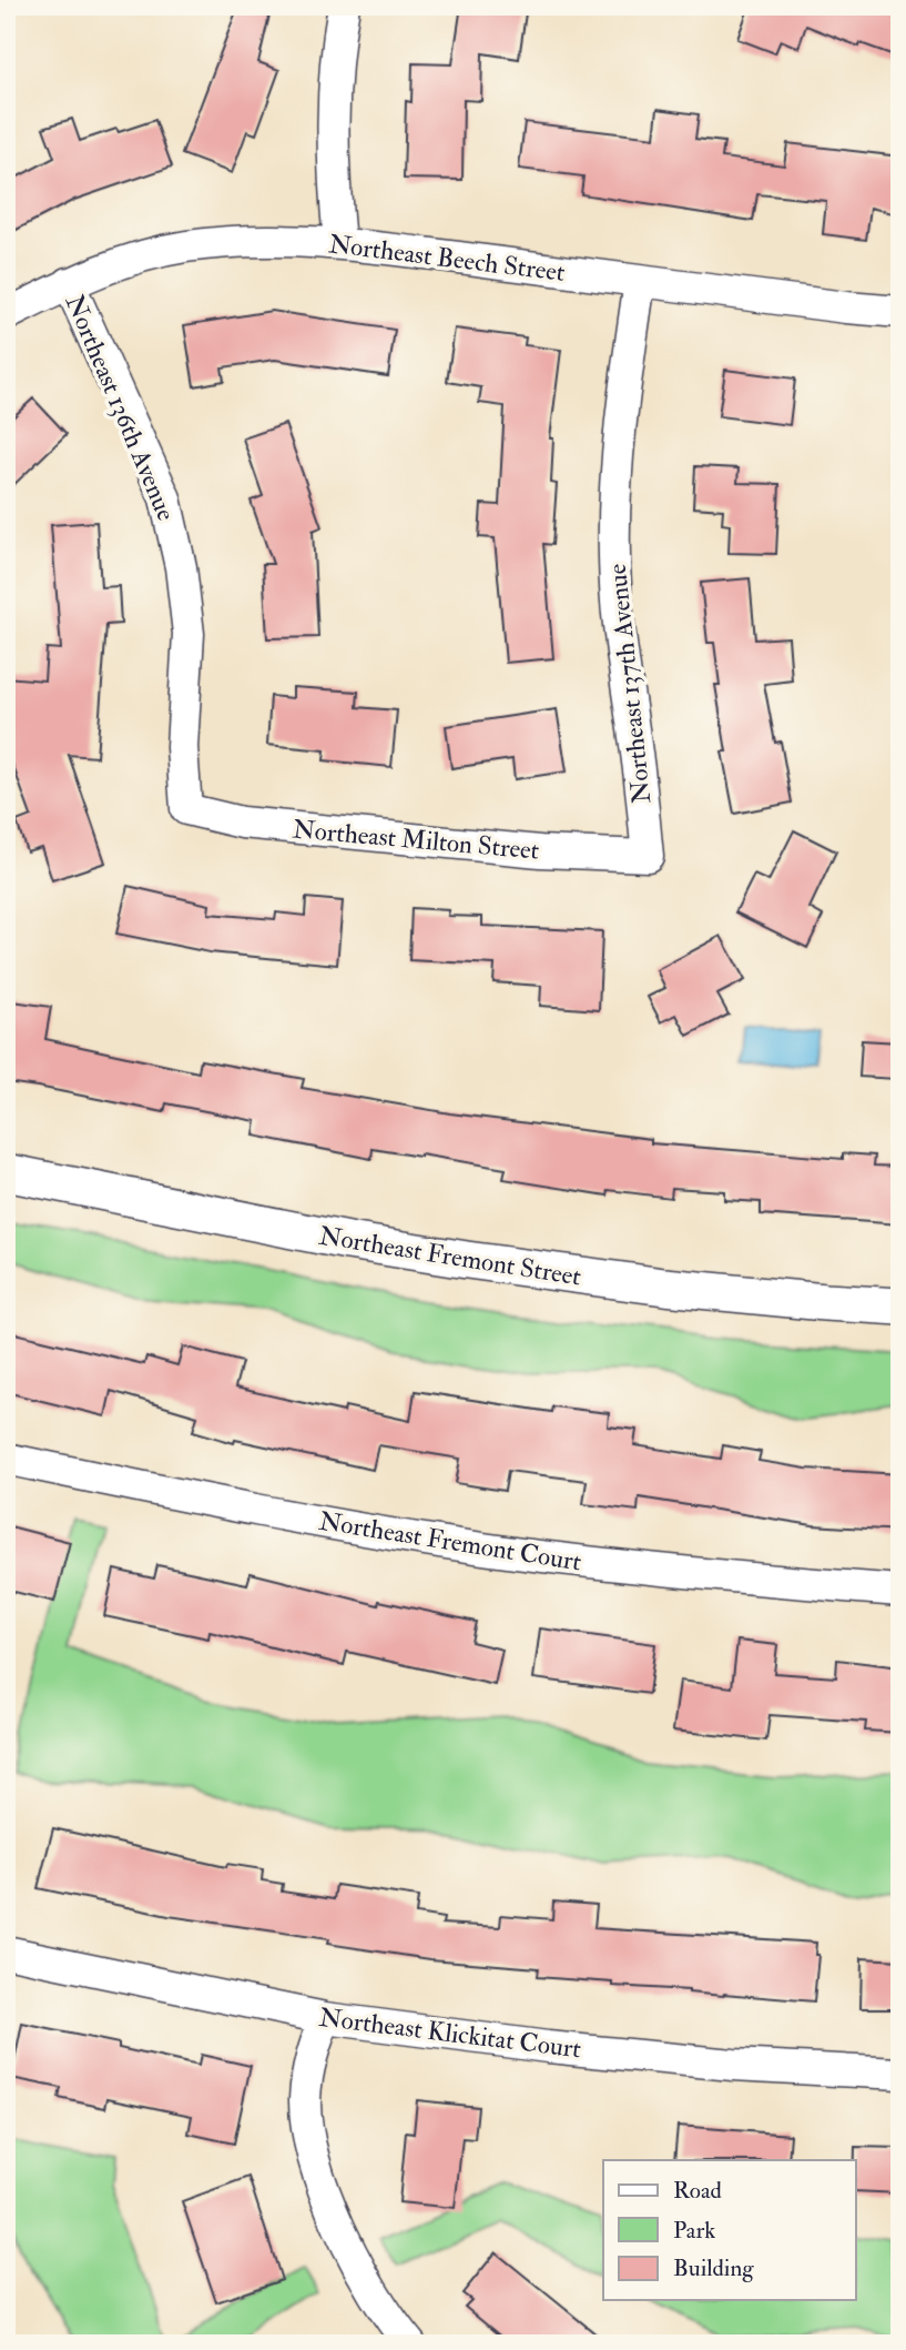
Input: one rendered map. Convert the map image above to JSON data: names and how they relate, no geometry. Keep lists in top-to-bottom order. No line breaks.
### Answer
{"streets":{"street":["Northeast Beech Street","Northeast 136th Avenue","Northeast 137th Avenue","Northeast Milton Street","Northeast Fremont Street","Northeast Fremont Court","Northeast Klickitat Court"]},"crossings":[["Northeast Beech Street","Northeast 136th Avenue"],["Northeast Beech Street","Northeast 137th Avenue"],["Northeast 136th Avenue","Northeast Milton Street"],["Northeast 137th Avenue","Northeast Milton Street"]],"legend":["Road","Park","Building"]}
